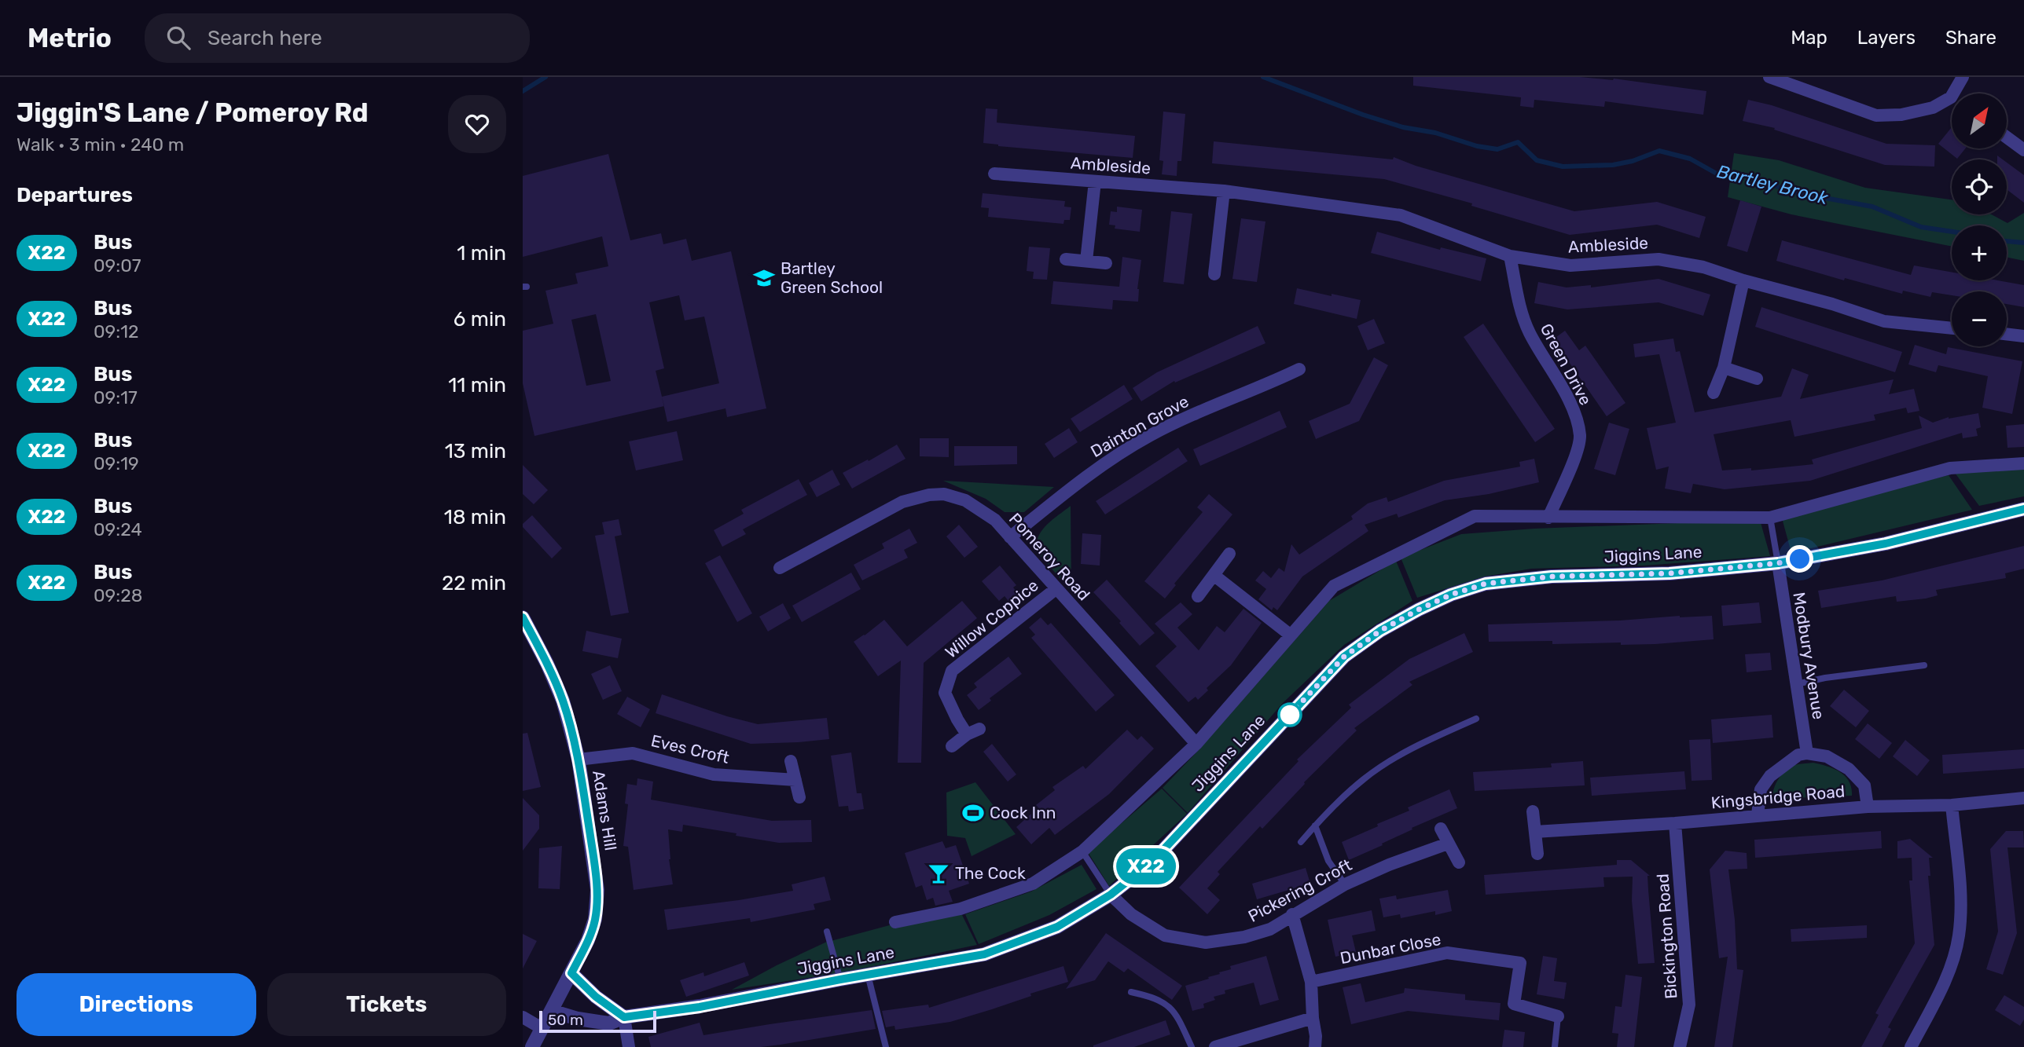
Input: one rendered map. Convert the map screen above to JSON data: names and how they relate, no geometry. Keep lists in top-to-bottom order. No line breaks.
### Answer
{"streets":{"street":["Ambleside","Green Drive","Dainton Grove","Jiggins Lane","Pomeroy Road","Willow Coppice","Modbury Avenue","Eves Croft","Kingsbridge Road","Adams Hill","Pickering Croft","Bickington Road","Dunbar Close"]},"crossings":[["Ambleside","Green Drive"],["Green Drive","Jiggins Lane"],["Dainton Grove","Pomeroy Road"],["Jiggins Lane","Pomeroy Road"],["Jiggins Lane","Modbury Avenue"],["Jiggins Lane","Adams Hill"],["Jiggins Lane","Pickering Croft"],["Pomeroy Road","Willow Coppice"],["Eves Croft","Adams Hill"],["Kingsbridge Road","Bickington Road"]],"water":["Bartley Brook"],"places":{"school or university":["Bartley Green School"],"sports":["Cock Inn"],"bar":["The Cock"]},"lines":["bus line X22"],"scale_bar":"50 m","north":"top right","page":{"header":"Metrio","search":"Search here","nav":["Map","Layers","Share"],"heading":[["Jiggin'S Lane / Pomeroy Rd","Walk · 3 min · 240 m"],"Departures"],"on_map":"X22","map_buttons":["+","−"],"list":[{"mark":"X22","name":"Bus","note":"09:07","value":"1 min"},{"mark":"X22","name":"Bus","note":"09:12","value":"6 min"},{"mark":"X22","name":"Bus","note":"09:17","value":"11 min"},{"mark":"X22","name":"Bus","note":"09:19","value":"13 min"},{"mark":"X22","name":"Bus","note":"09:24","value":"18 min"},{"mark":"X22","name":"Bus","note":"09:28","value":"22 min"}],"buttons":["Directions","Tickets"],"scale":"50 m"}}
